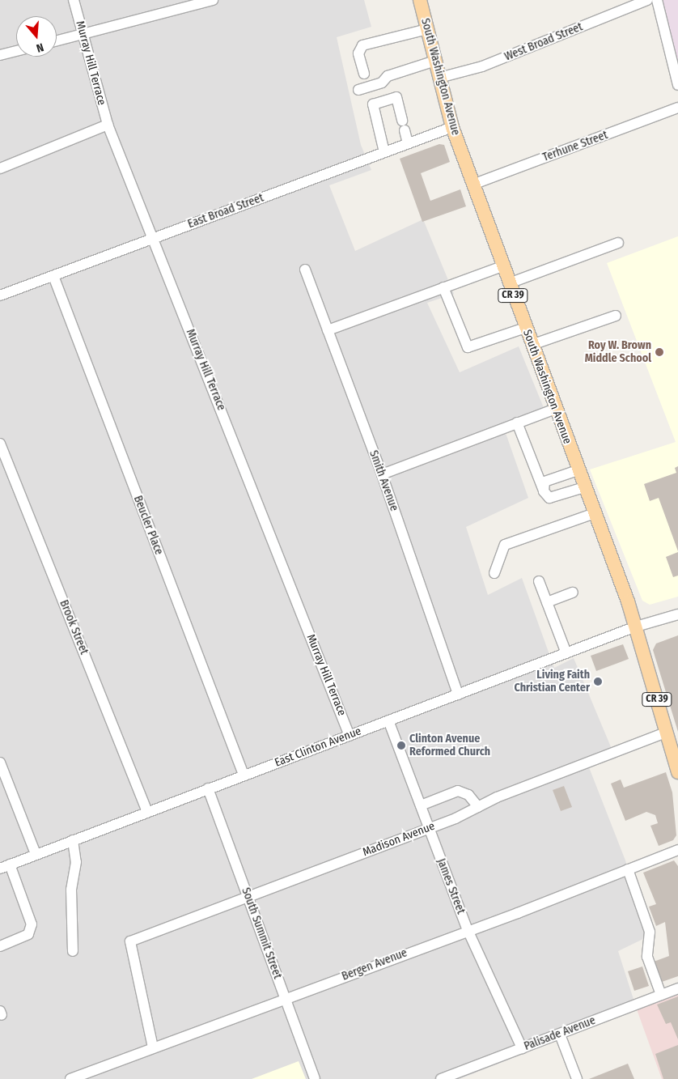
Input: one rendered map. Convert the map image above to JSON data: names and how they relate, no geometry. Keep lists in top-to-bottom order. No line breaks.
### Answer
{"streets":{"main road":["South Washington Avenue","CR 39"],"street":["West Broad Street","Murray Hill Terrace","Terhune Street","East Broad Street","Smith Avenue","Beucler Place","Brook Street","East Clinton Avenue","Madison Avenue","James Street","South Summit Street","Bergen Avenue","Palisade Avenue"]},"crossings":[["West Broad Street","South Washington Avenue"],["Murray Hill Terrace","East Broad Street"],["Murray Hill Terrace","East Clinton Avenue"],["South Washington Avenue","Terhune Street"],["South Washington Avenue","East Broad Street"],["South Washington Avenue","East Clinton Avenue"],["South Washington Avenue","Madison Avenue"],["East Broad Street","Beucler Place"],["Smith Avenue","East Clinton Avenue"],["Beucler Place","East Clinton Avenue"],["Brook Street","East Clinton Avenue"],["East Clinton Avenue","James Street"],["East Clinton Avenue","South Summit Street"],["Madison Avenue","James Street"],["Madison Avenue","South Summit Street"],["Madison Avenue","Bergen Avenue"],["James Street","Bergen Avenue"],["James Street","Palisade Avenue"],["South Summit Street","Bergen Avenue"]],"places":["Roy W. Brown Middle School","Living Faith Christian Center","Clinton Avenue Reformed Church"],"north":"bottom"}
